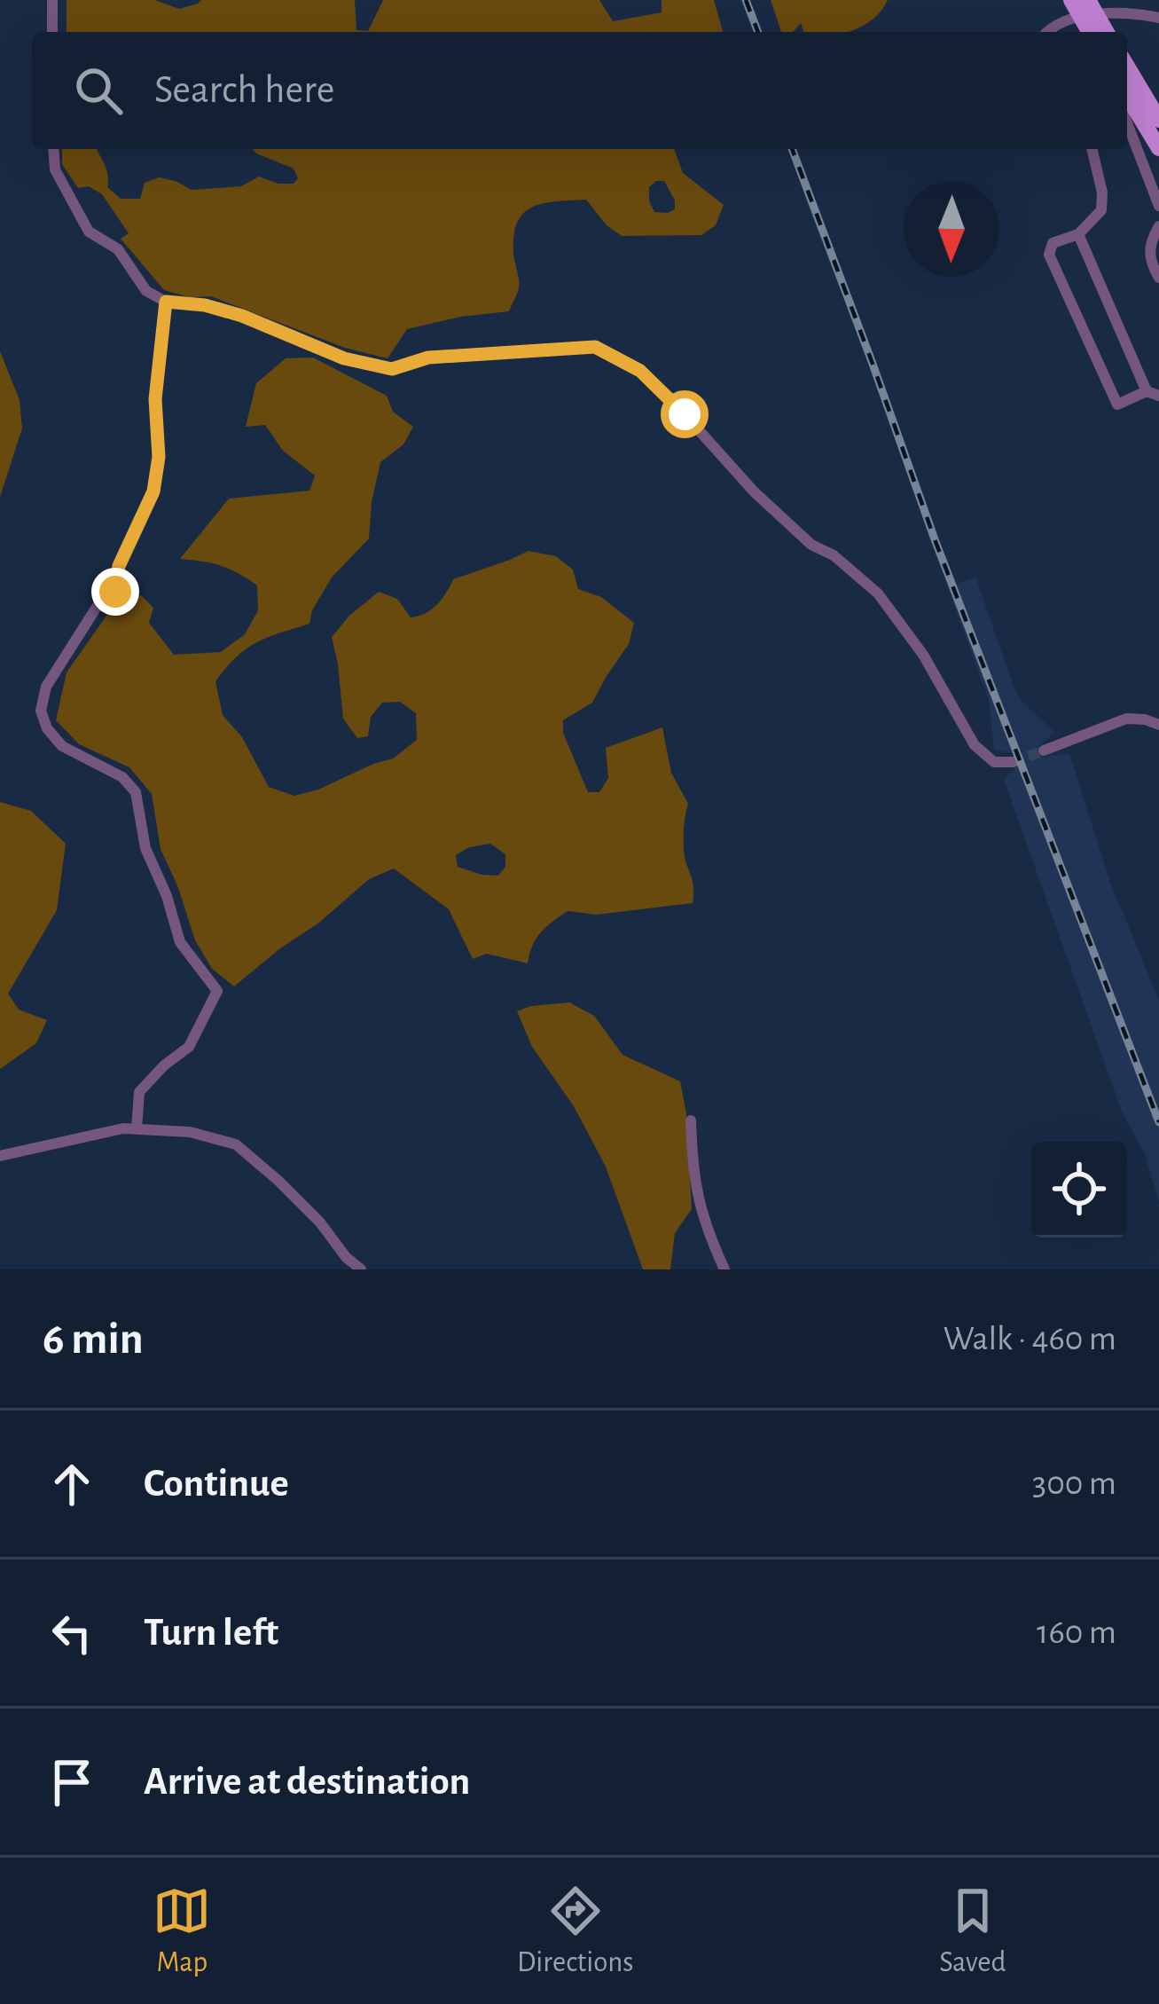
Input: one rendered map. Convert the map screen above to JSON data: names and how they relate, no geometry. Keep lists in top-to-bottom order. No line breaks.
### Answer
{"north":"bottom","page":{"search":"Search here","heading":["6 min","Walk · 460 m"],"list":[["Continue","300 m"],["Turn left","160 m"],"Arrive at destination"],"nav":["Map","Directions","Saved"]}}
